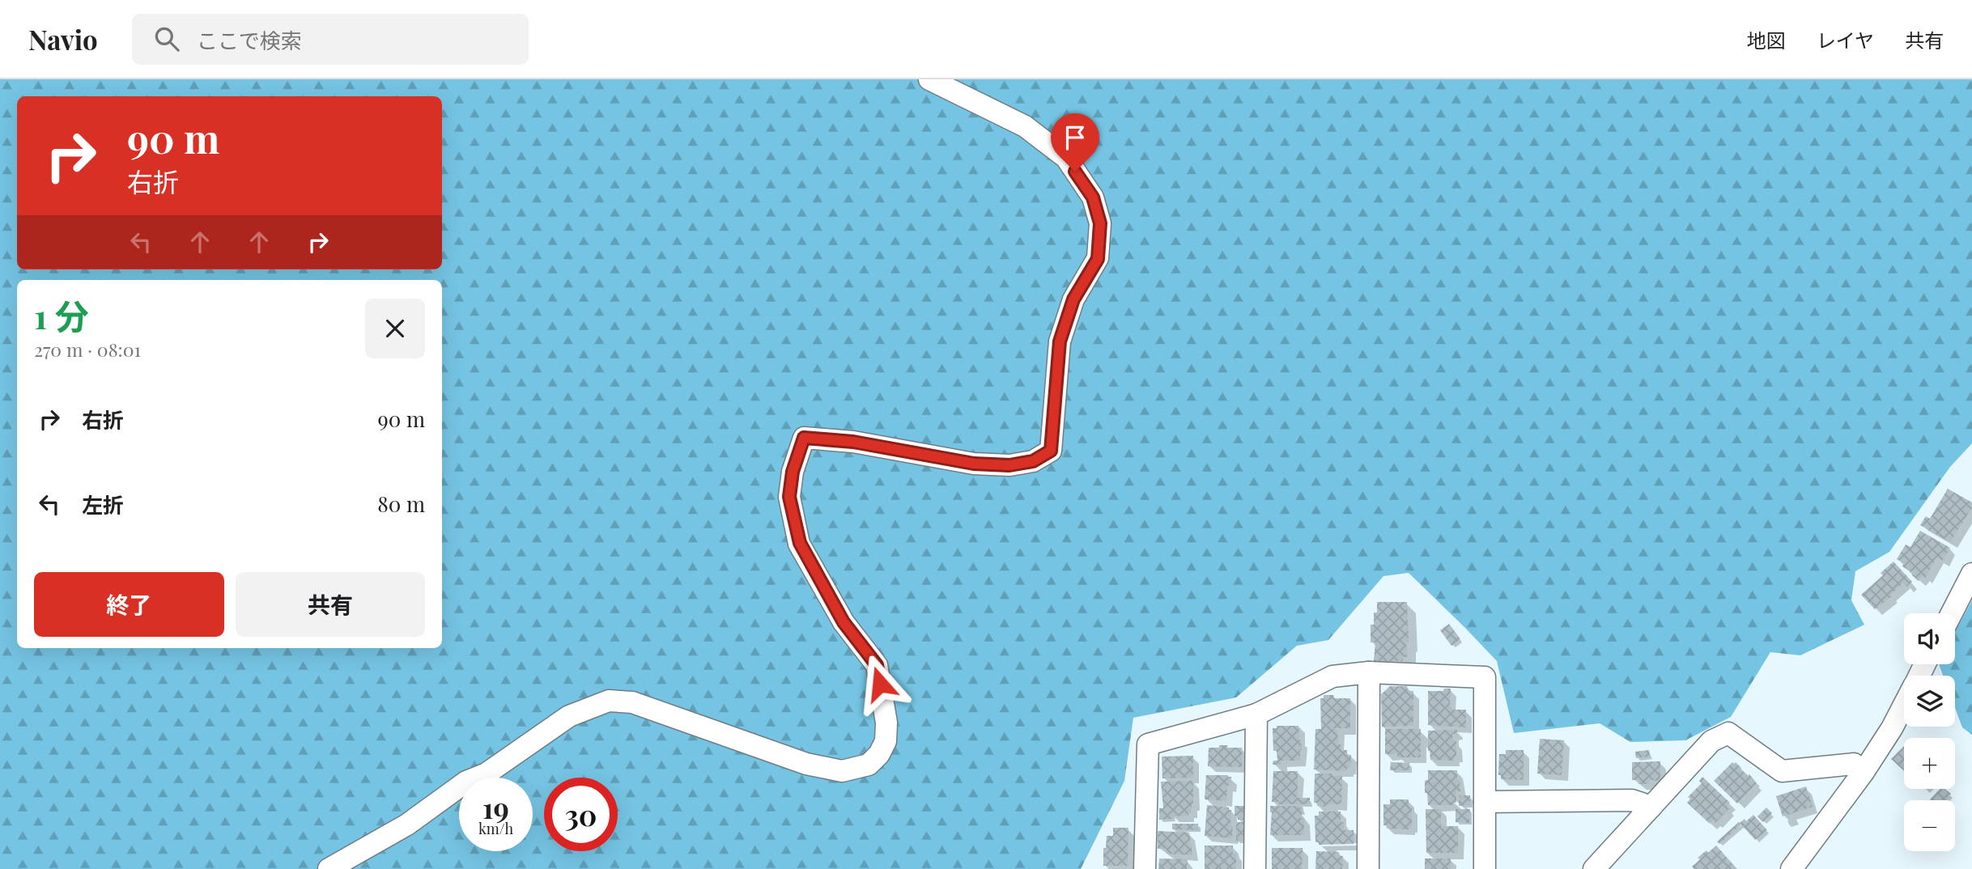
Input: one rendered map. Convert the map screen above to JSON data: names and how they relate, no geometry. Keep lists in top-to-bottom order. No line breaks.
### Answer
{"page":{"header":"Navio","search":"ここで検索","nav":["地図","レイヤ","共有"],"turn":["90 m","右折"],"heading":["1 分","270 m · 08:01"],"list":[{"name":"右折","value":"90 m"},{"name":"左折","value":"80 m"}],"buttons":["終了","共有"],"map_buttons":["+","−"],"speed":"19 km/h","limit":"30"}}
